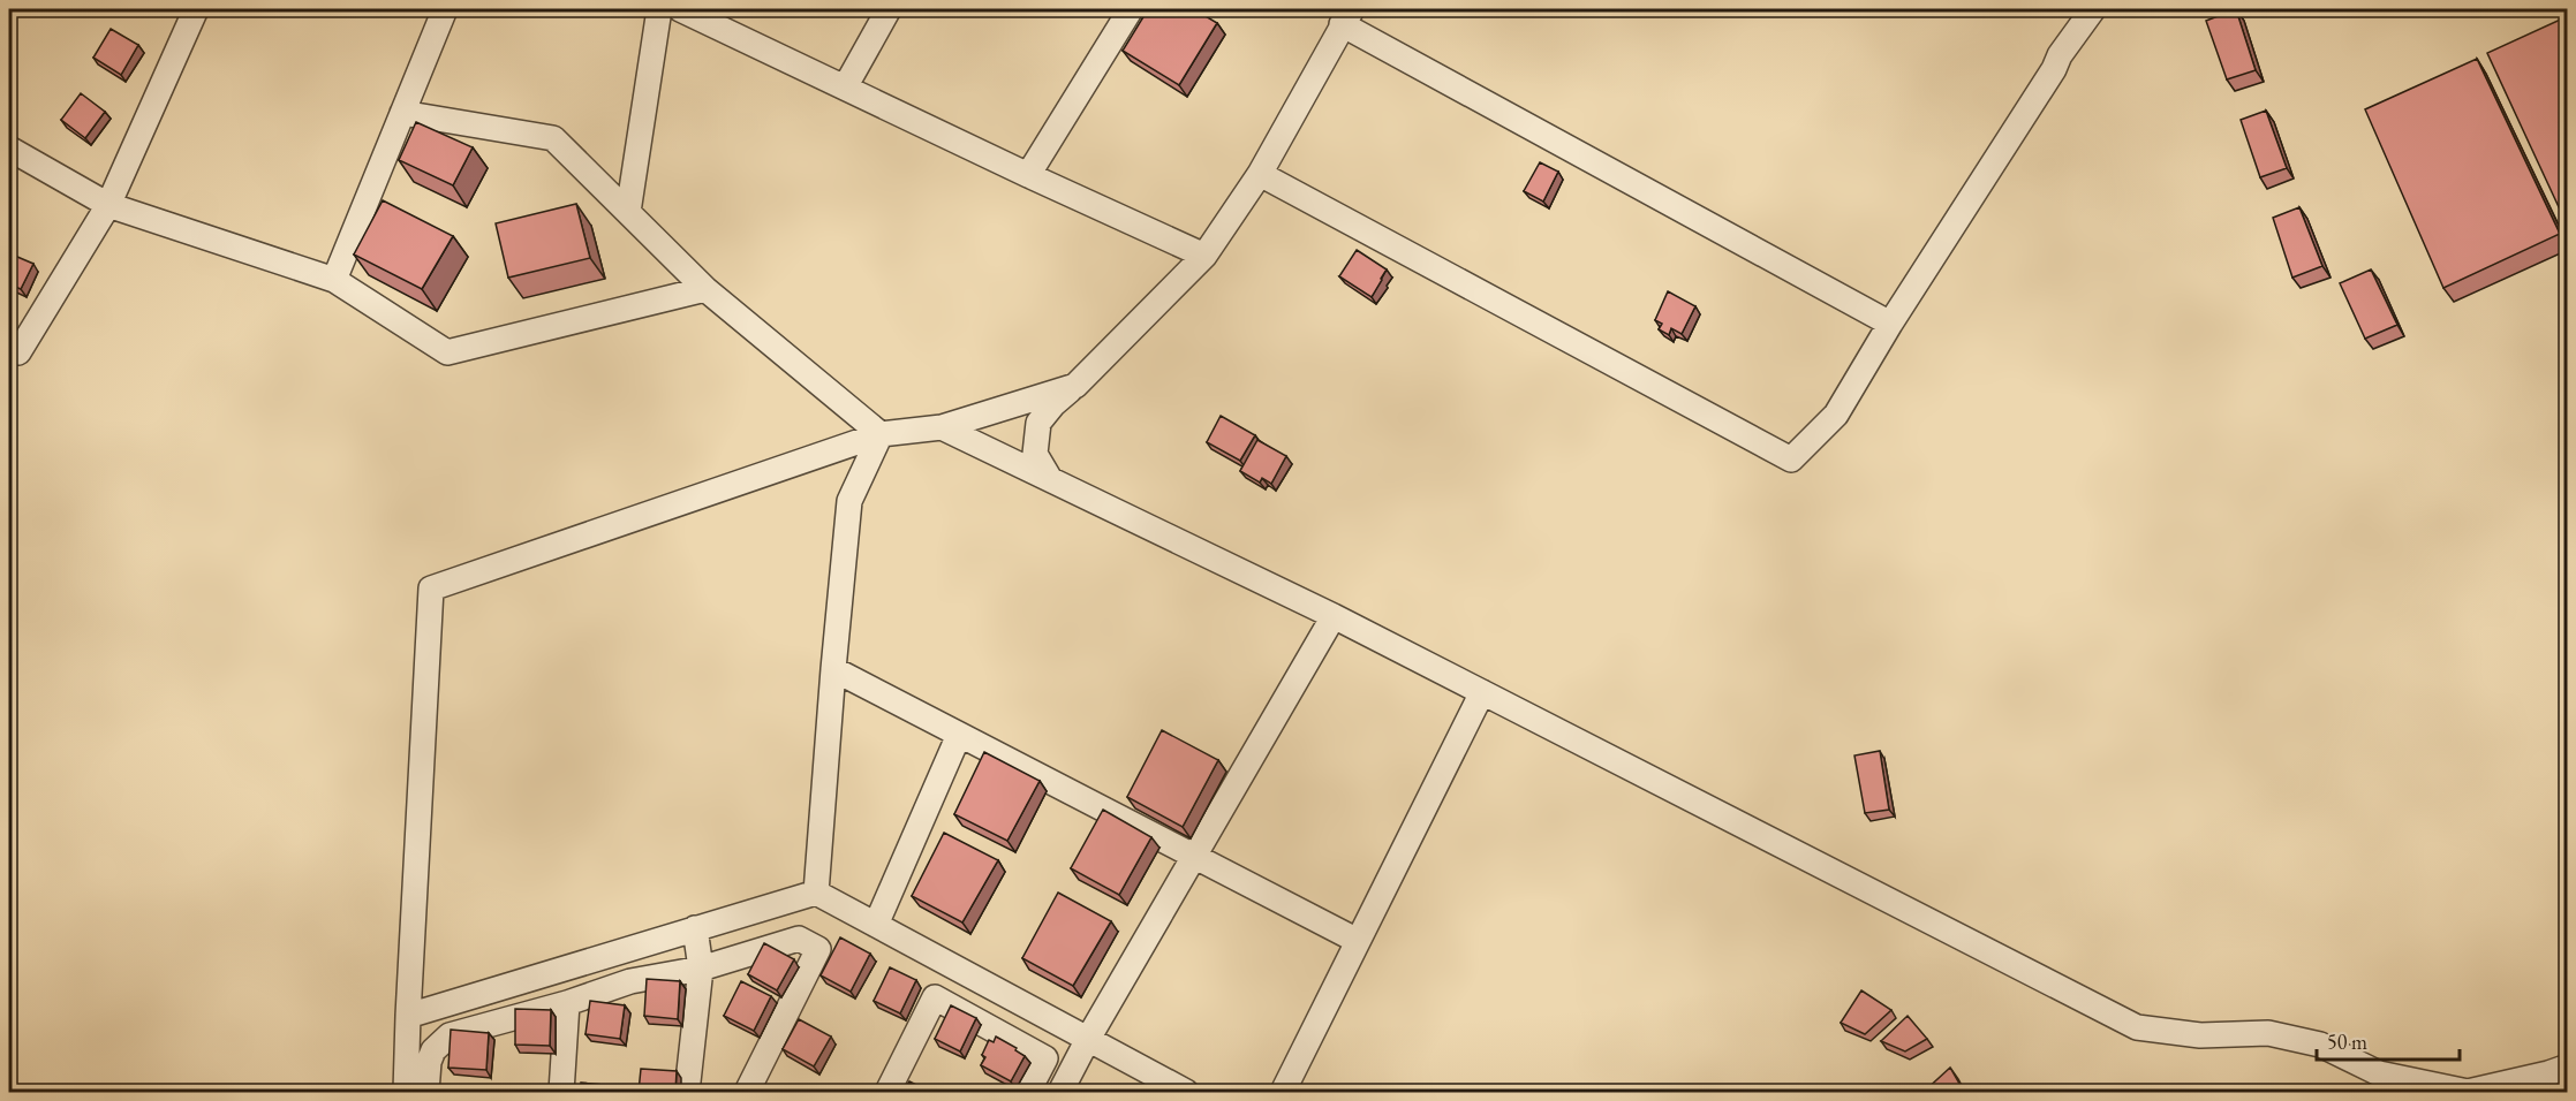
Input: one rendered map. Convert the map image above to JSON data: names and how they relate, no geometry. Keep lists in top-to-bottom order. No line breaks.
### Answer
{"scale_bar":"50 m"}
